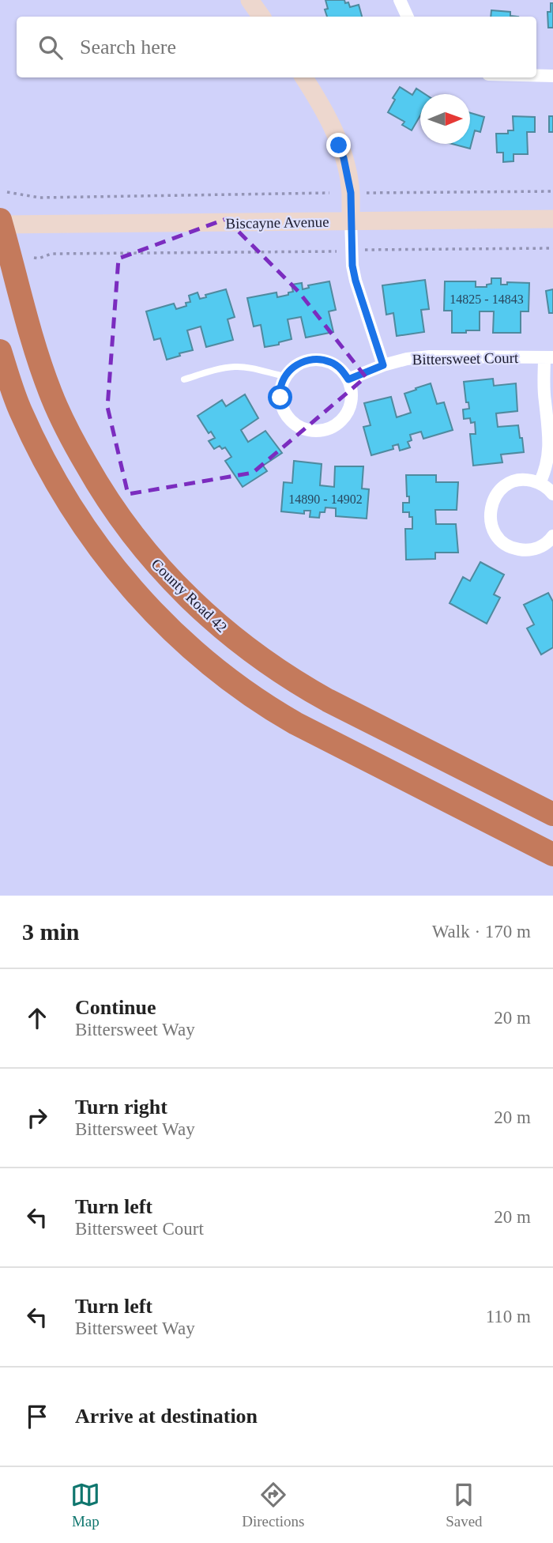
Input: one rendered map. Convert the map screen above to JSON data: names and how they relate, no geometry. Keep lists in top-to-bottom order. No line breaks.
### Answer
{"streets":{"highway":["County Road 42"],"street":["Biscayne Avenue","Bittersweet Court"]},"crossings":[["Biscayne Avenue","County Road 42"]],"house_numbers":["14825 - 14843","14890 - 14902"],"north":"right","page":{"search":"Search here","heading":["3 min","Walk · 170 m"],"list":[["Continue","Bittersweet Way","20 m"],["Turn right","Bittersweet Way","20 m"],["Turn left","Bittersweet Court","20 m"],["Turn left","Bittersweet Way","110 m"],"Arrive at destination"],"nav":["Map","Directions","Saved"]}}
